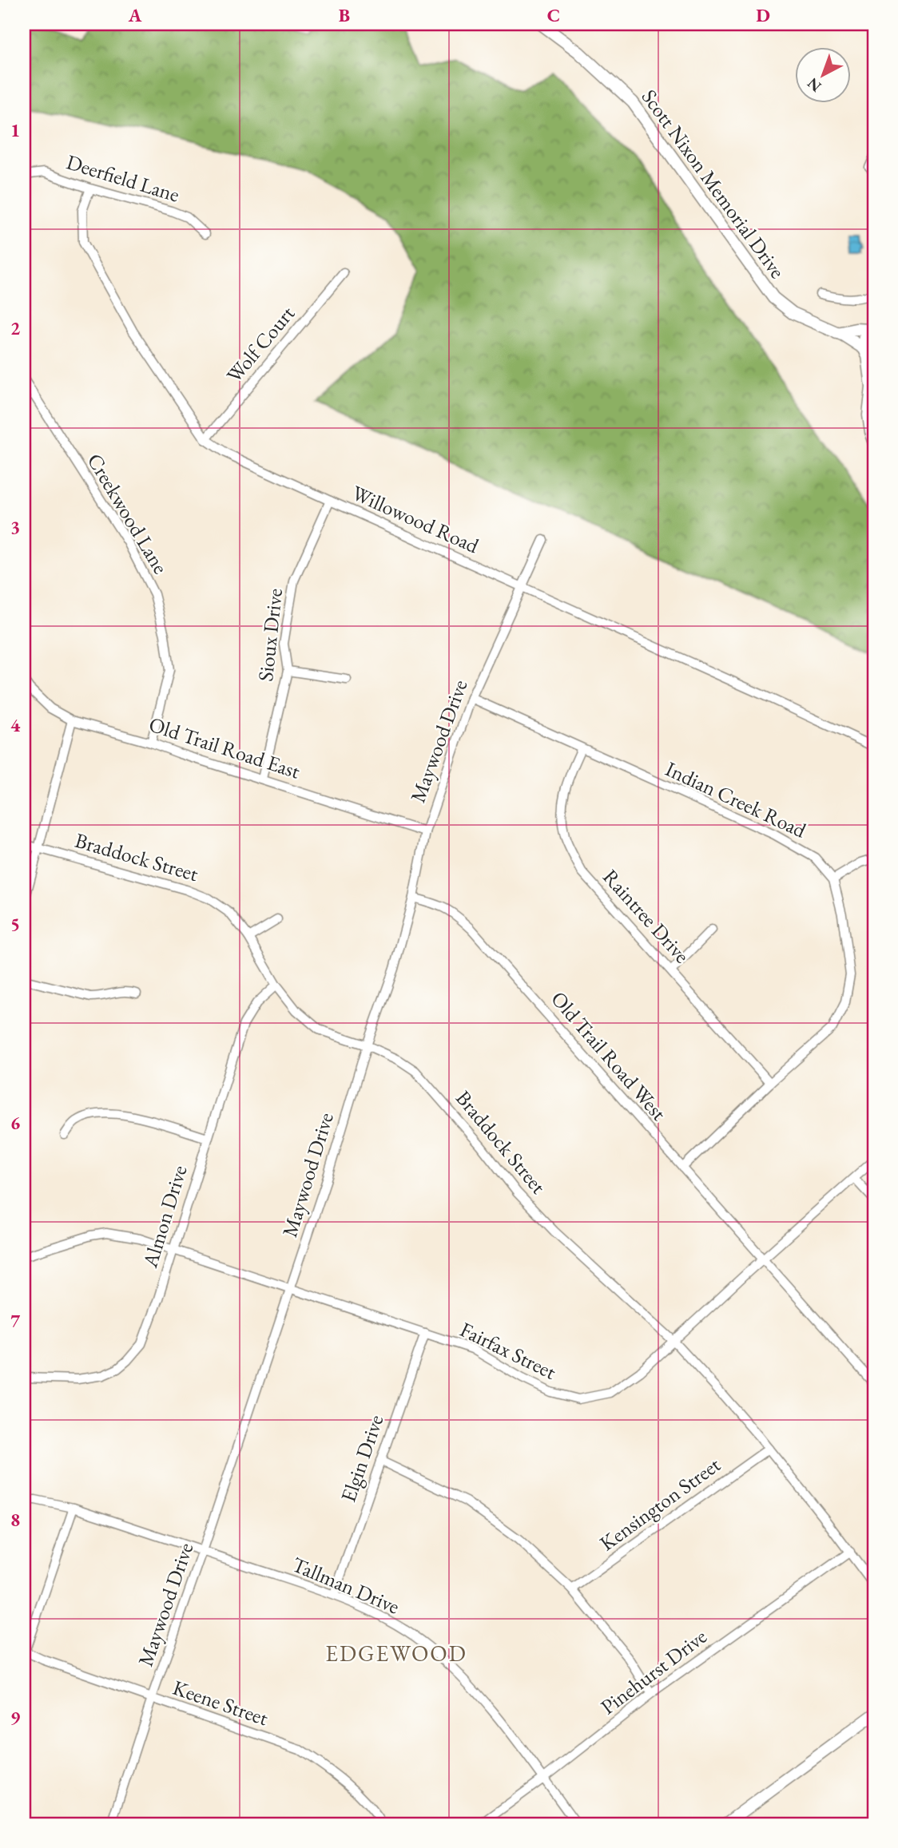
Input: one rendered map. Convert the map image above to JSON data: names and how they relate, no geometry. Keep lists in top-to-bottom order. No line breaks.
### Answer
{"streets":{"main road":["Scott Nixon Memorial Drive"],"street":["Deerfield Lane","Wolf Court","Creekwood Lane","Willowood Road","Sioux Drive","Maywood Drive","Old Trail Road East","Indian Creek Road","Braddock Street","Raintree Drive","Old Trail Road West","Almon Drive","Fairfax Street","Elgin Drive","Kensington Street","Tallman Drive","Pinehurst Drive","Keene Street"]},"crossings":[["Deerfield Lane","Willowood Road"],["Wolf Court","Willowood Road"],["Creekwood Lane","Old Trail Road East"],["Willowood Road","Sioux Drive"],["Willowood Road","Maywood Drive"],["Sioux Drive","Old Trail Road East"],["Maywood Drive","Old Trail Road East"],["Maywood Drive","Indian Creek Road"],["Maywood Drive","Braddock Street"],["Maywood Drive","Old Trail Road West"],["Maywood Drive","Fairfax Street"],["Maywood Drive","Tallman Drive"],["Maywood Drive","Keene Street"],["Indian Creek Road","Raintree Drive"],["Indian Creek Road","Old Trail Road West"],["Braddock Street","Almon Drive"],["Braddock Street","Fairfax Street"],["Braddock Street","Kensington Street"],["Braddock Street","Pinehurst Drive"],["Old Trail Road West","Fairfax Street"],["Almon Drive","Fairfax Street"],["Fairfax Street","Elgin Drive"],["Elgin Drive","Tallman Drive"],["Tallman Drive","Pinehurst Drive"]],"districts":["EDGEWOOD"],"north":"bottom left","grid":{"columns":["A","B","C","D"],"rows":["1","2","3","4","5","6","7","8","9"]}}
